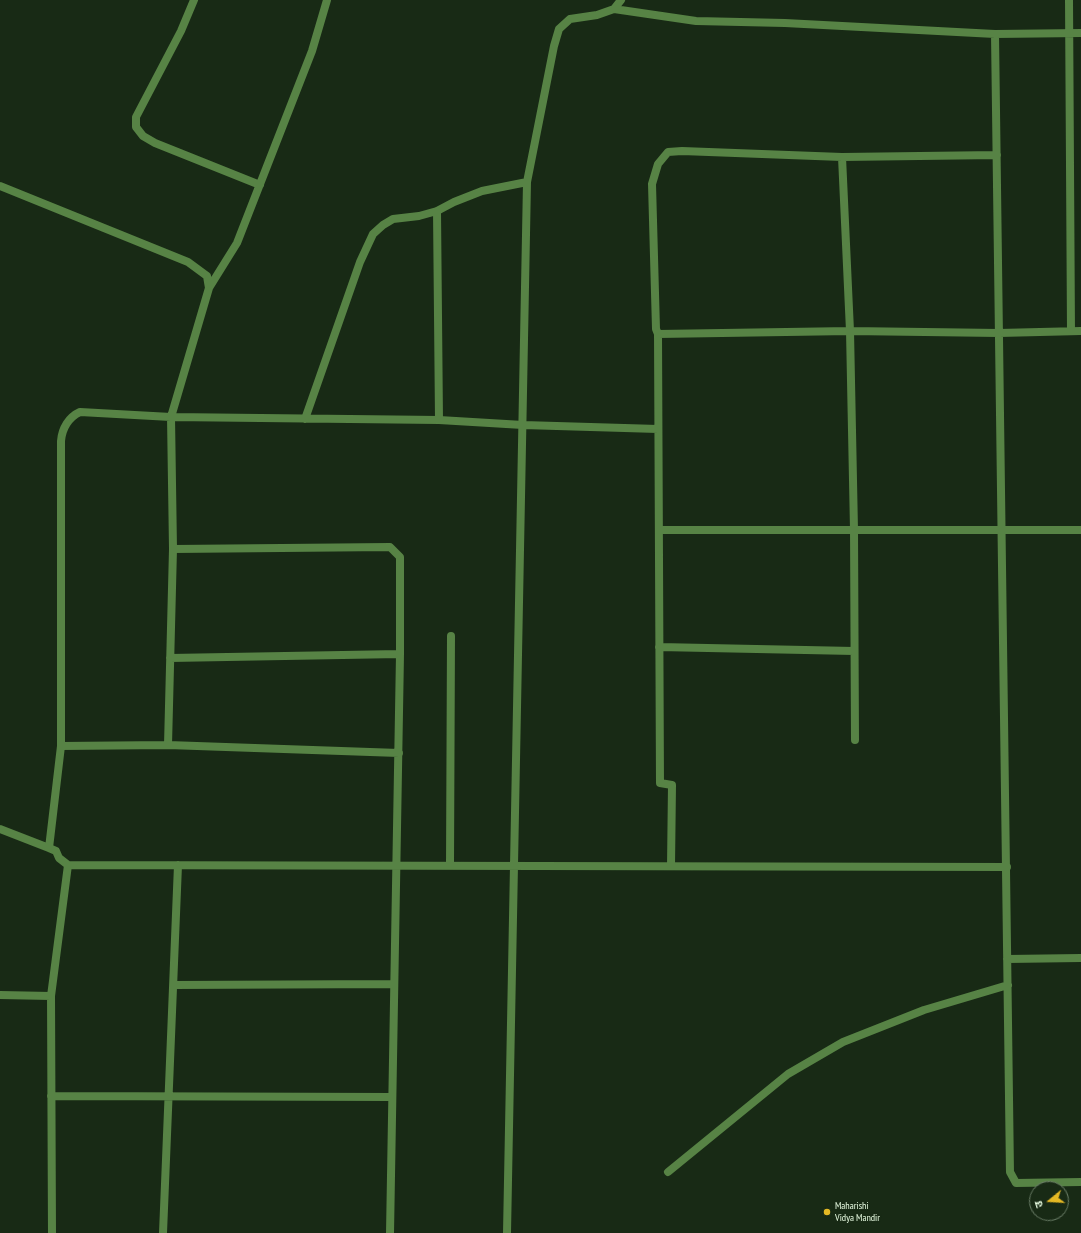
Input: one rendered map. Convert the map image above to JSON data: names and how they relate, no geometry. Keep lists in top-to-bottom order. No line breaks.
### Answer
{"places":["Maharishi Vidya Mandir"],"north":"left"}
